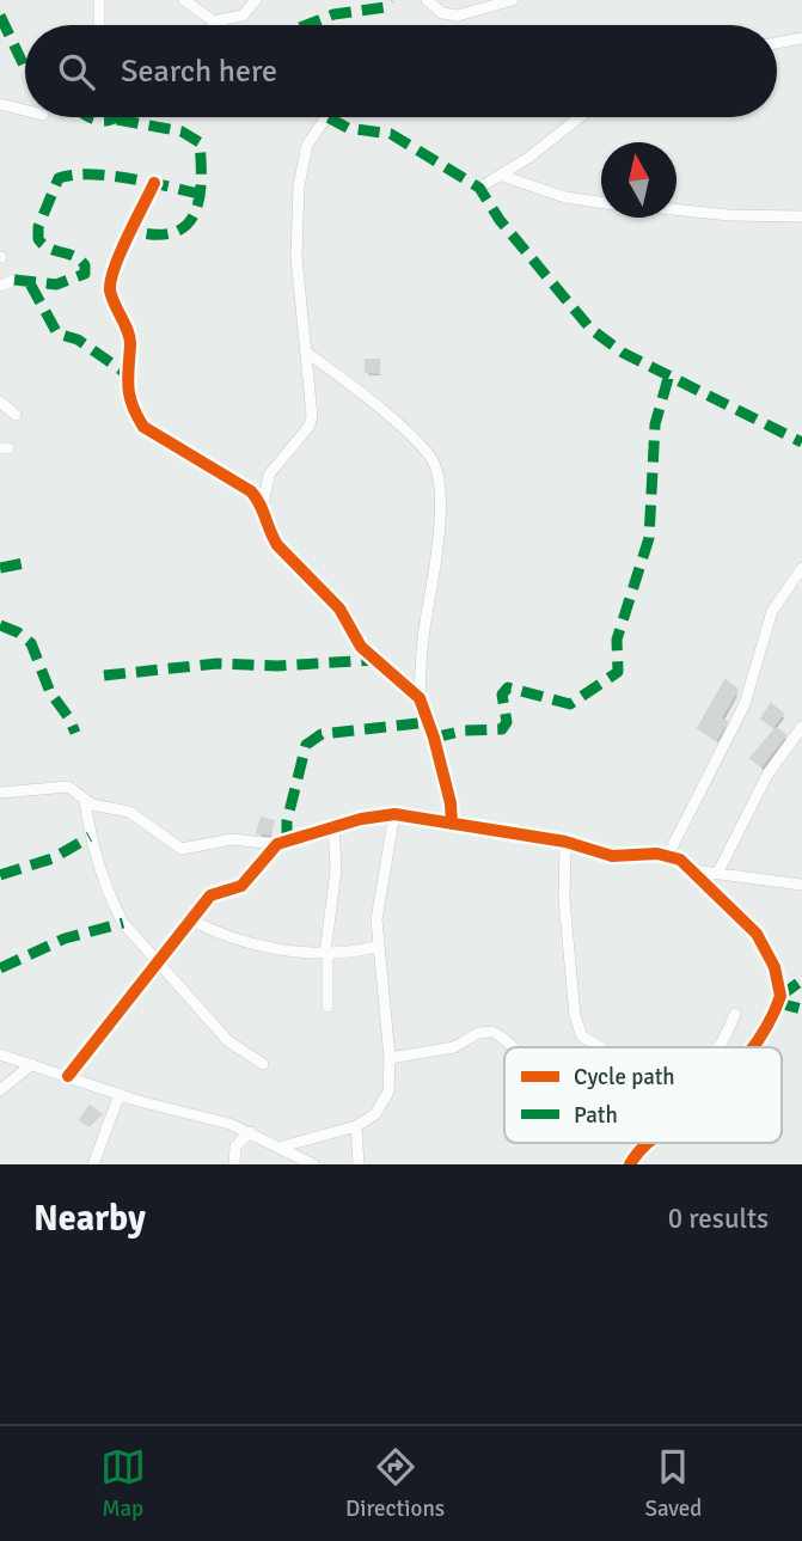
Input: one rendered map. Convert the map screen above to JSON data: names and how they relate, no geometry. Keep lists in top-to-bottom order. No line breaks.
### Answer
{"legend":["Cycle path","Path"],"north":"top","page":{"search":"Search here","heading":["Nearby","0 results"],"nav":["Map","Directions","Saved"]}}
